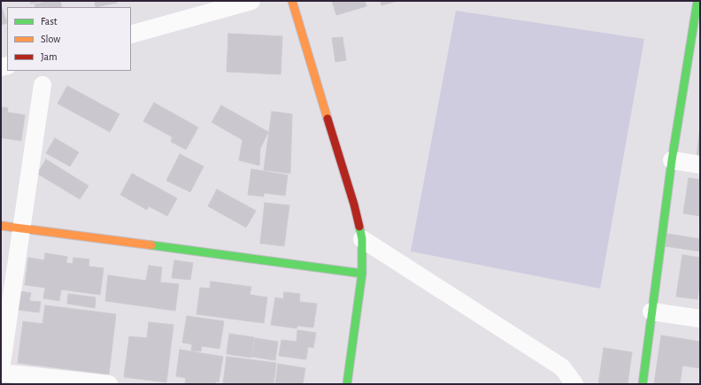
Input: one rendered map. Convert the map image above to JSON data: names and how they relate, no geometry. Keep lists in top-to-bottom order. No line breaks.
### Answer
{"legend":["Fast","Slow","Jam"]}
